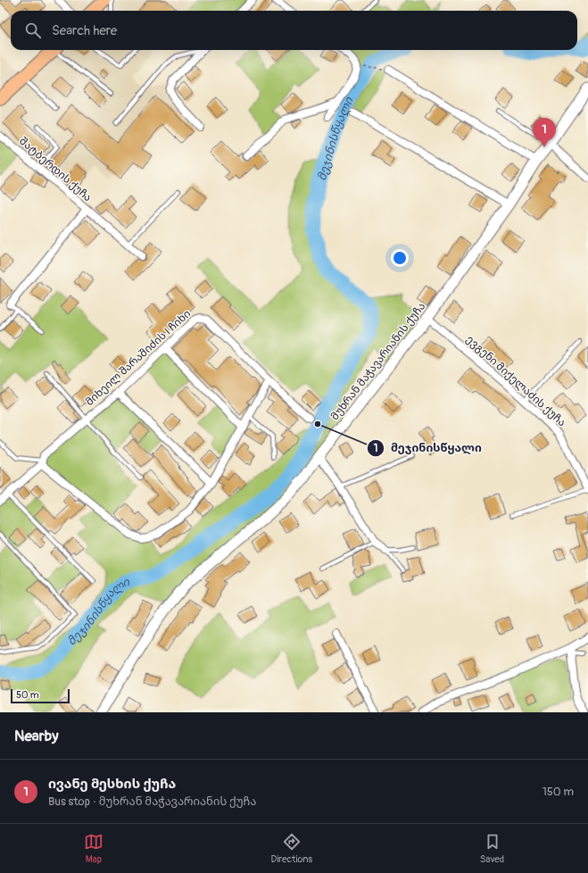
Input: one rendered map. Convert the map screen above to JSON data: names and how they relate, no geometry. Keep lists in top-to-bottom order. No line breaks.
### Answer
{"streets":{"street":["შატბერდის ქუჩა","მიხეილ შარაშიძის I ჩიხი","მუხრან მაჭავარიანის ქუჩა","ევგენი მიქელაძის ქუჩა"]},"crossings":[["მუხრან მაჭავარიანის ქუჩა","ევგენი მიქელაძის ქუჩა"]],"water":["მეჯინისწყალი"],"places":["მეჯინისწყალი"],"scale_bar":"50 m","page":{"search":"Search here","pins":"1","scale":"50 m","heading":"Nearby","list":[{"mark":"1","name":"ივანე მესხის ქუჩა","note":"Bus stop · მუხრან მაჭავარიანის ქუჩა","value":"150 m"}],"nav":["Map","Directions","Saved"]}}
